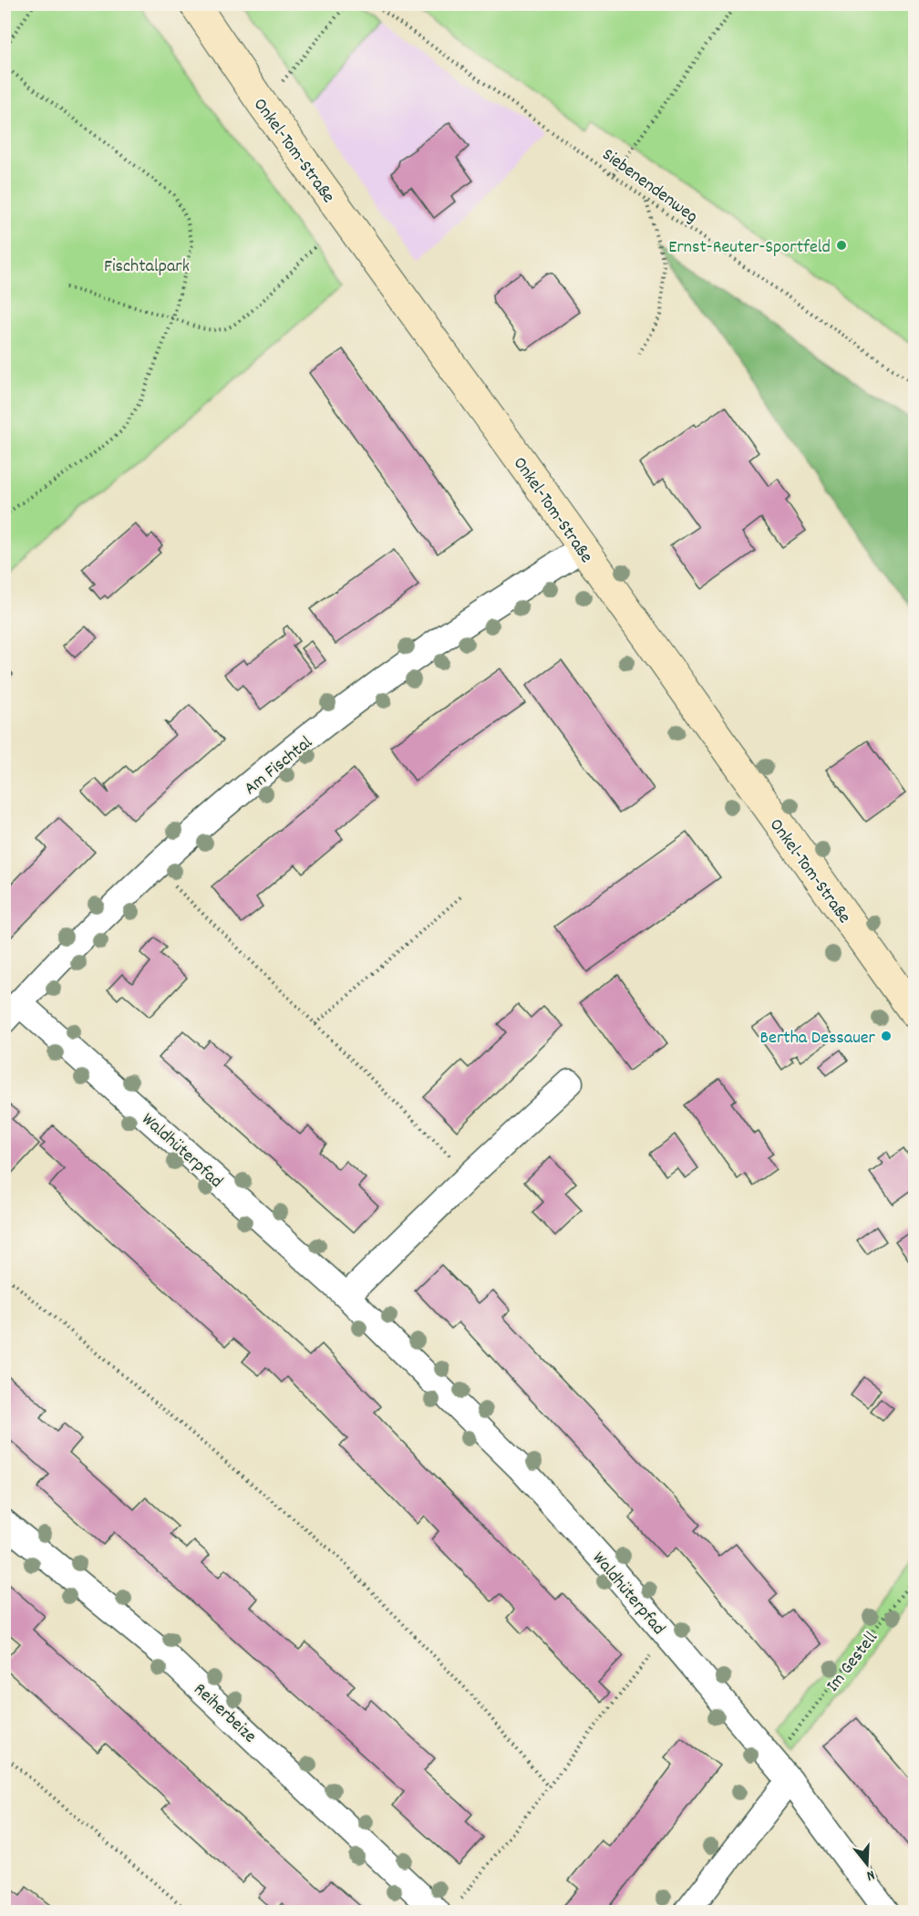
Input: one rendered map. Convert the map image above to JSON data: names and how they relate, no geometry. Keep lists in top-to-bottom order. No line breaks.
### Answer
{"streets":{"main road":["Onkel-Tom-Straße"],"street":["Am Fischtal","Waldhüterpfad","Reiherbeize"],"path":["Siebenendenweg","Im Gestell"]},"crossings":[["Onkel-Tom-Straße","Am Fischtal"],["Am Fischtal","Waldhüterpfad"]],"parks":["Fischtalpark"],"places":["Ernst-Reuter-Sportfeld","Bertha Dessauer"],"north":"bottom"}
